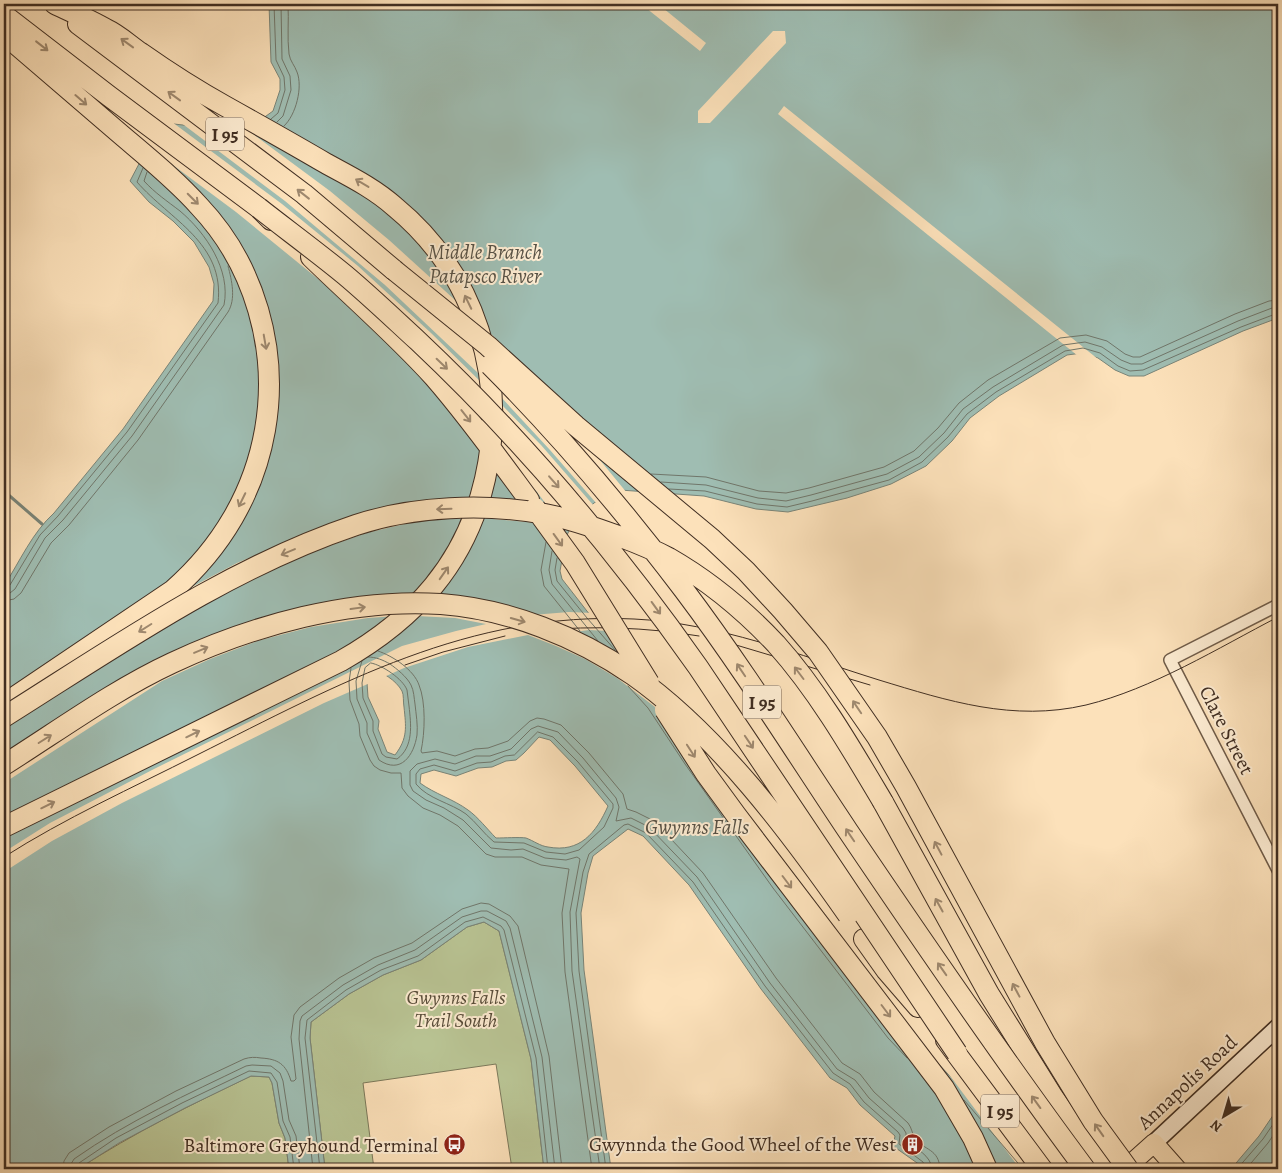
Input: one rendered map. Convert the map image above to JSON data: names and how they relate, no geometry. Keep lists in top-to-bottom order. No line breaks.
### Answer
{"streets":{"highway":["I 95"],"main road":["Annapolis Road"],"street":["Clare Street"]},"water":["Middle Branch Patapsco River","Gwynns Falls"],"parks":["Gwynns Falls Trail South"],"places":{"building":["Gwynnda the Good Wheel of the West"],"bus stop":["Baltimore Greyhound Terminal"]},"north":"bottom left"}
